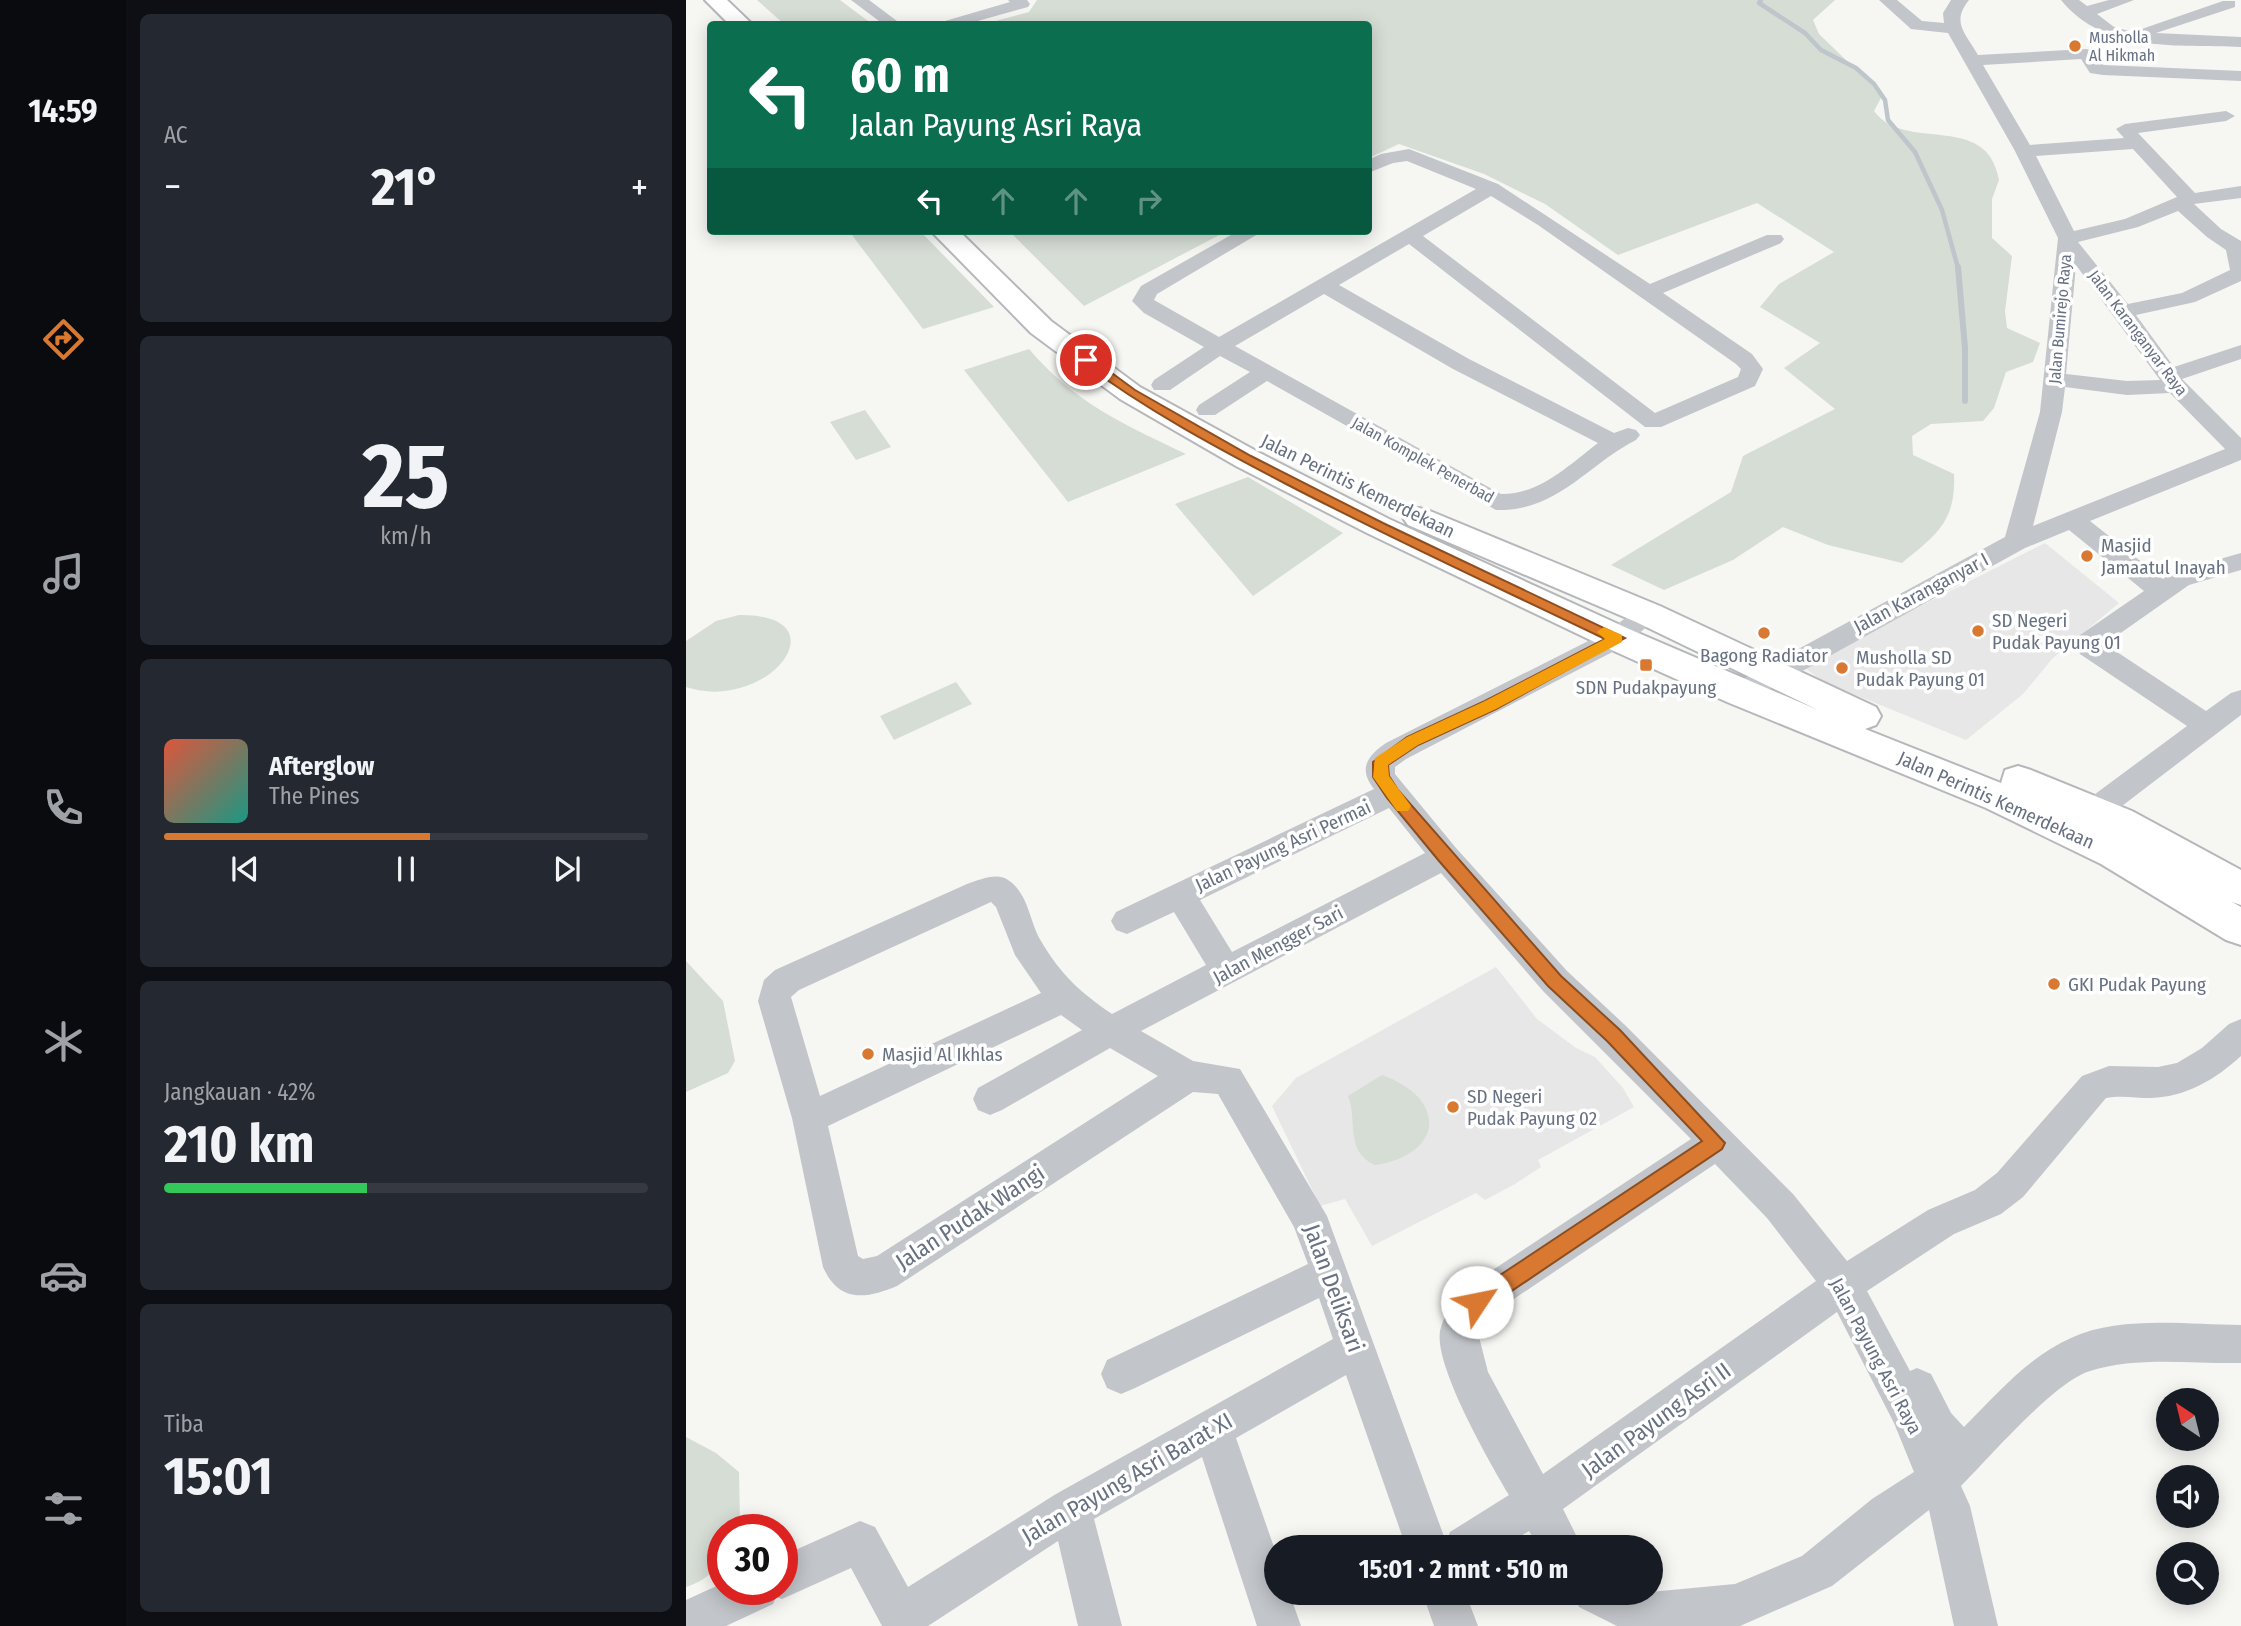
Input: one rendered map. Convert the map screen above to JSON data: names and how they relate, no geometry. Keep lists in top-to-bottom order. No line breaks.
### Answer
{"streets":{"highway":["Jalan Perintis Kemerdekaan"],"street":["Jalan Bumirejo Raya","Jalan Karanganyar Raya","Jalan Komplek Penerbad","Jalan Karanganyar I","Jalan Payung Asri Permai","Jalan Mengger Sari","Jalan Pudak Wangi","Jalan Deliksari","Jalan Payung Asri Raya","Jalan Payung Asri II","Jalan Payung Asri Barat XI"]},"crossings":[["Jalan Bumirejo Raya","Jalan Karanganyar Raya"],["Jalan Bumirejo Raya","Jalan Karanganyar I"],["Jalan Karanganyar Raya","Jalan Karanganyar I"],["Jalan Perintis Kemerdekaan","Jalan Karanganyar I"],["Jalan Perintis Kemerdekaan","Jalan Payung Asri Raya"],["Jalan Payung Asri Permai","Jalan Mengger Sari"],["Jalan Payung Asri Permai","Jalan Payung Asri Raya"],["Jalan Mengger Sari","Jalan Payung Asri Raya"],["Jalan Pudak Wangi","Jalan Deliksari"],["Jalan Deliksari","Jalan Payung Asri Barat XI"],["Jalan Payung Asri Raya","Jalan Payung Asri II"]],"places":{"other":["Musholla Al Hikmah","Masjid Jamaatul Inayah","SD Negeri Pudak Payung 01","Bagong Radiator","Musholla SD Pudak Payung 01","GKI Pudak Payung","Masjid Al Ikhlas","SD Negeri Pudak Payung 02"],"transit":["SDN Pudakpayung"]},"north":"top left","page":{"tabs":"14:59","tile":["AC",["25","km/h"],["Jangkauan · 42%","210 km"],["Tiba","15:01"]],"turn":["60 m","Jalan Payung Asri Raya"],"heat":["−","21°","+"],"song":["Afterglow","The Pines"],"limit":"30","trip":"15:01 · 2 mnt · 510 m"}}
